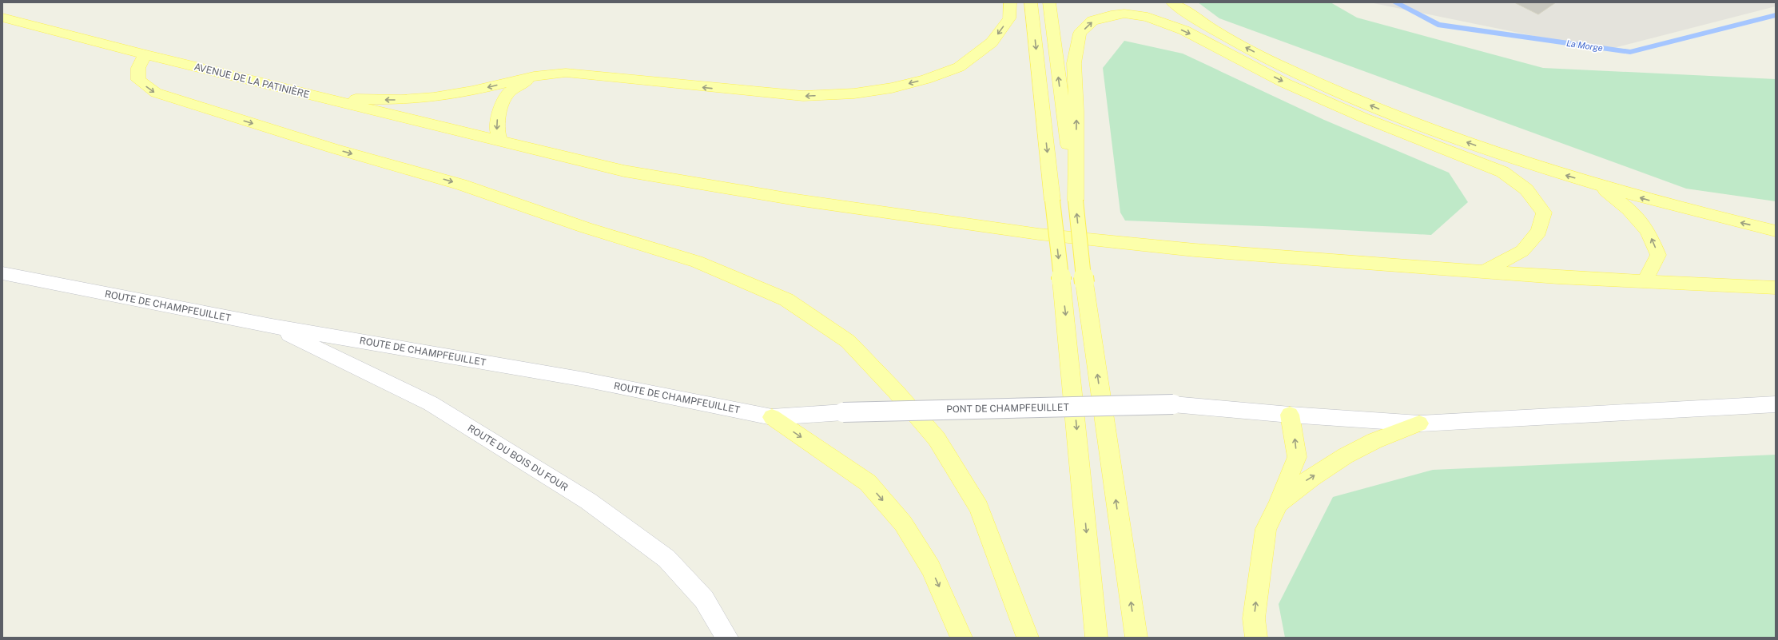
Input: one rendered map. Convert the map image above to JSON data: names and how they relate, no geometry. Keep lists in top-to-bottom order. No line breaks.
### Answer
{"streets":{"main road":["AVENUE DE LA PATINIÈRE"],"street":["ROUTE DE CHAMPFEUILLET","PONT DE CHAMPFEUILLET","ROUTE DU BOIS DU FOUR"]},"crossings":[["ROUTE DE CHAMPFEUILLET","PONT DE CHAMPFEUILLET"],["ROUTE DE CHAMPFEUILLET","ROUTE DU BOIS DU FOUR"]],"water":["La Morge"]}
